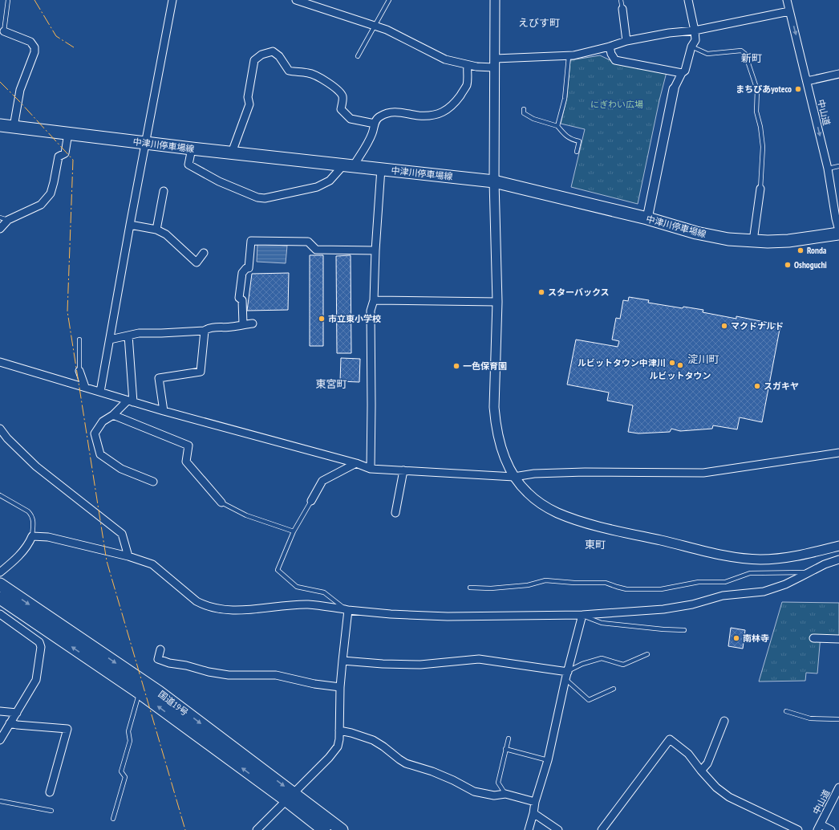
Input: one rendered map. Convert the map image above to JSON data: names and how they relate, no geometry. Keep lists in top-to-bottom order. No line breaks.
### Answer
{"streets":{"main road":["中津川停車場線","国道19号"],"street":["中山道"]},"one_way":["中山道"],"districts":["えびす町","新町","淀川町","東宮町","東町"],"parks":["にぎわい広場"],"places":["まちぴあyoteco","Ronda","Oshoguchi","スターバックス","市立東小学校","マクドナルド","ルビットタウン中津川","ルビットタウン","一色保育園","スガキヤ","南林寺"]}
